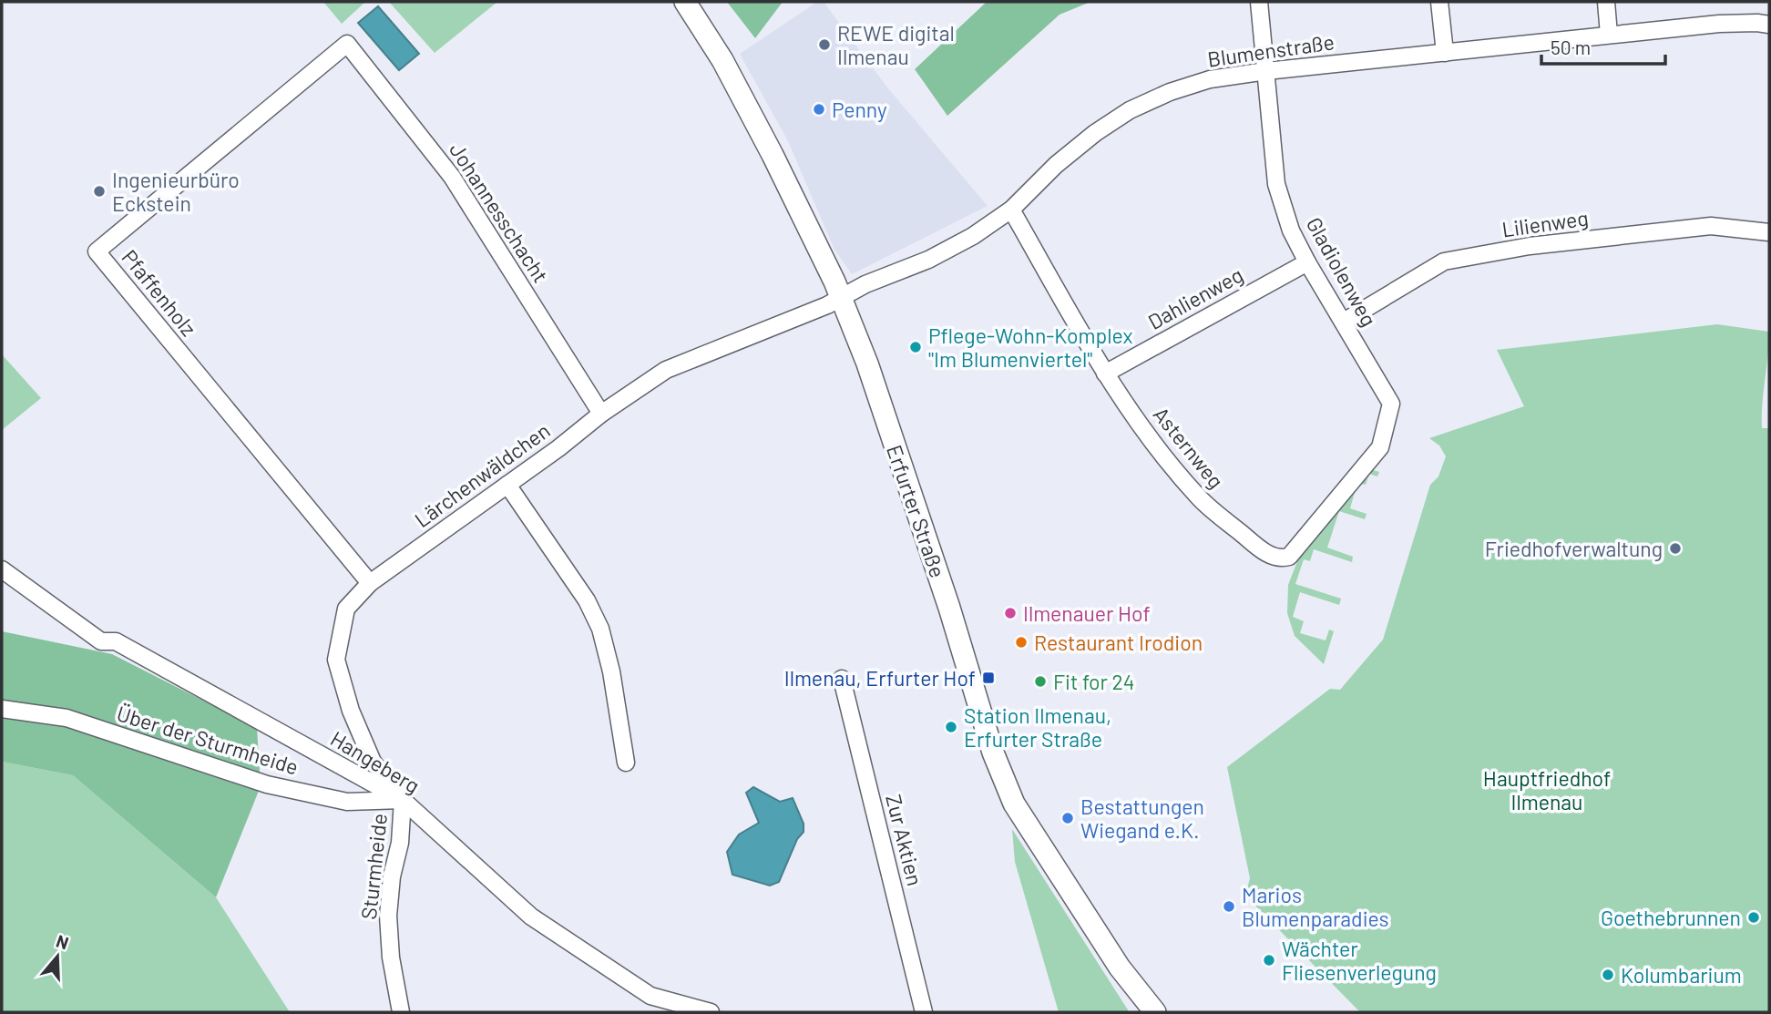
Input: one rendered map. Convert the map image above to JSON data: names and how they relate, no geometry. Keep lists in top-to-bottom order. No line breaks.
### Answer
{"streets":{"main road":["Erfurter Straße"],"street":["Blumenstraße","Johannesschacht","Lilienweg","Gladiolenweg","Pfaffenholz","Dahlienweg","Asternweg","Lärchenwäldchen","Über der Sturmheide","Hangeberg","Zur Aktien","Sturmheide"]},"crossings":[["Blumenstraße","Gladiolenweg"],["Blumenstraße","Asternweg"],["Blumenstraße","Lärchenwäldchen"],["Blumenstraße","Erfurter Straße"],["Johannesschacht","Pfaffenholz"],["Johannesschacht","Lärchenwäldchen"],["Lilienweg","Gladiolenweg"],["Gladiolenweg","Dahlienweg"],["Gladiolenweg","Asternweg"],["Pfaffenholz","Lärchenwäldchen"],["Dahlienweg","Asternweg"],["Lärchenwäldchen","Erfurter Straße"],["Lärchenwäldchen","Über der Sturmheide"],["Lärchenwäldchen","Hangeberg"],["Lärchenwäldchen","Sturmheide"],["Über der Sturmheide","Hangeberg"],["Über der Sturmheide","Sturmheide"],["Hangeberg","Sturmheide"]],"parks":["Hauptfriedhof Ilmenau"],"places":{"other":["REWE digital Ilmenau","Penny","Ingenieurbüro Eckstein","Pflege-Wohn-Komplex \"Im Blumenviertel\"","Friedhofverwaltung","Ilmenauer Hof","Restaurant Irodion","Fit for 24","Station Ilmenau, Erfurter Straße","Bestattungen Wiegand e.K.","Marios Blumenparadies","Goethebrunnen","Wächter Fliesenverlegung","Kolumbarium"],"transit":["Ilmenau, Erfurter Hof"]},"scale_bar":"50 m","north":"top"}
